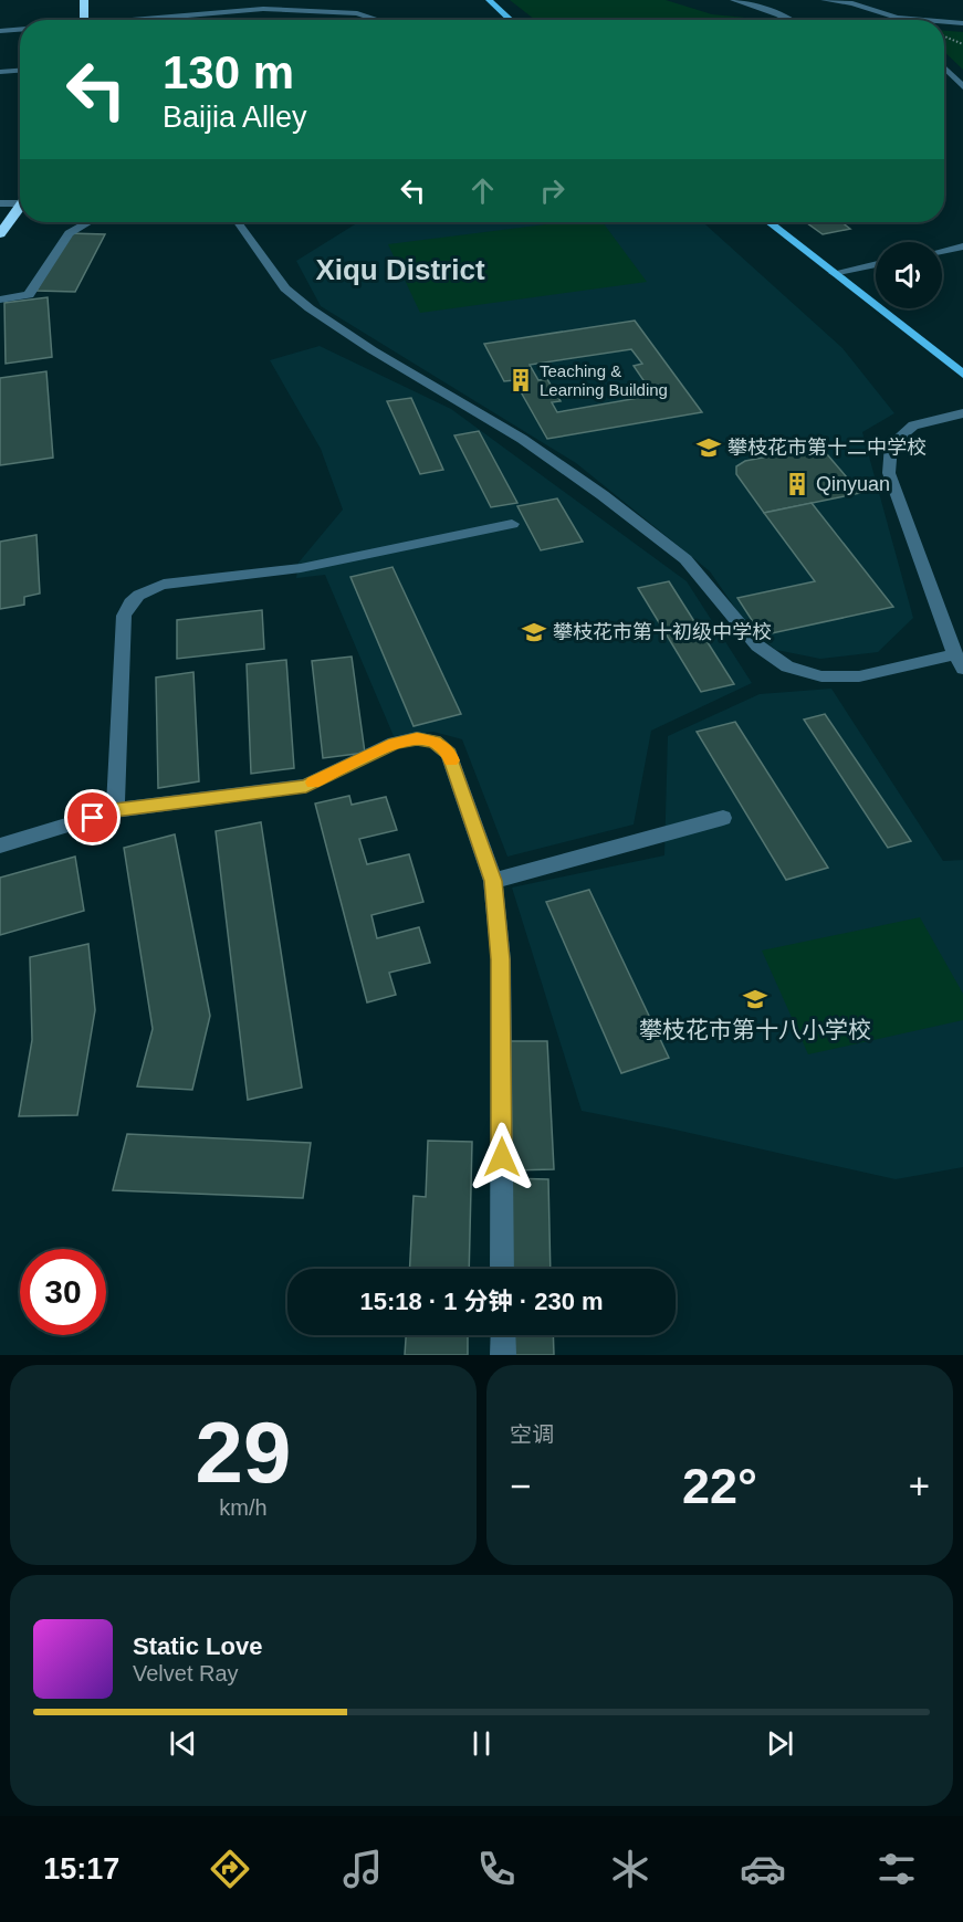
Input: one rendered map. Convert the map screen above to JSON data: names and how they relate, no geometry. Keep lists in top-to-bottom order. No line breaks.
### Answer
{"districts":["Xiqu District"],"places":{"building":["Teaching & Learning Building","Qinyuan"],"school or university":["攀枝花市第十二中学校","攀枝花市第十初级中学校","攀枝花市第十八小学校"]},"page":{"turn":["130 m","Baijia Alley"],"limit":"30","trip":"15:18 · 1 分钟 · 230 m","tile":[["29","km/h"],"空调"],"heat":["−","22°","+"],"song":["Static Love","Velvet Ray"],"tabs":"15:17"}}
